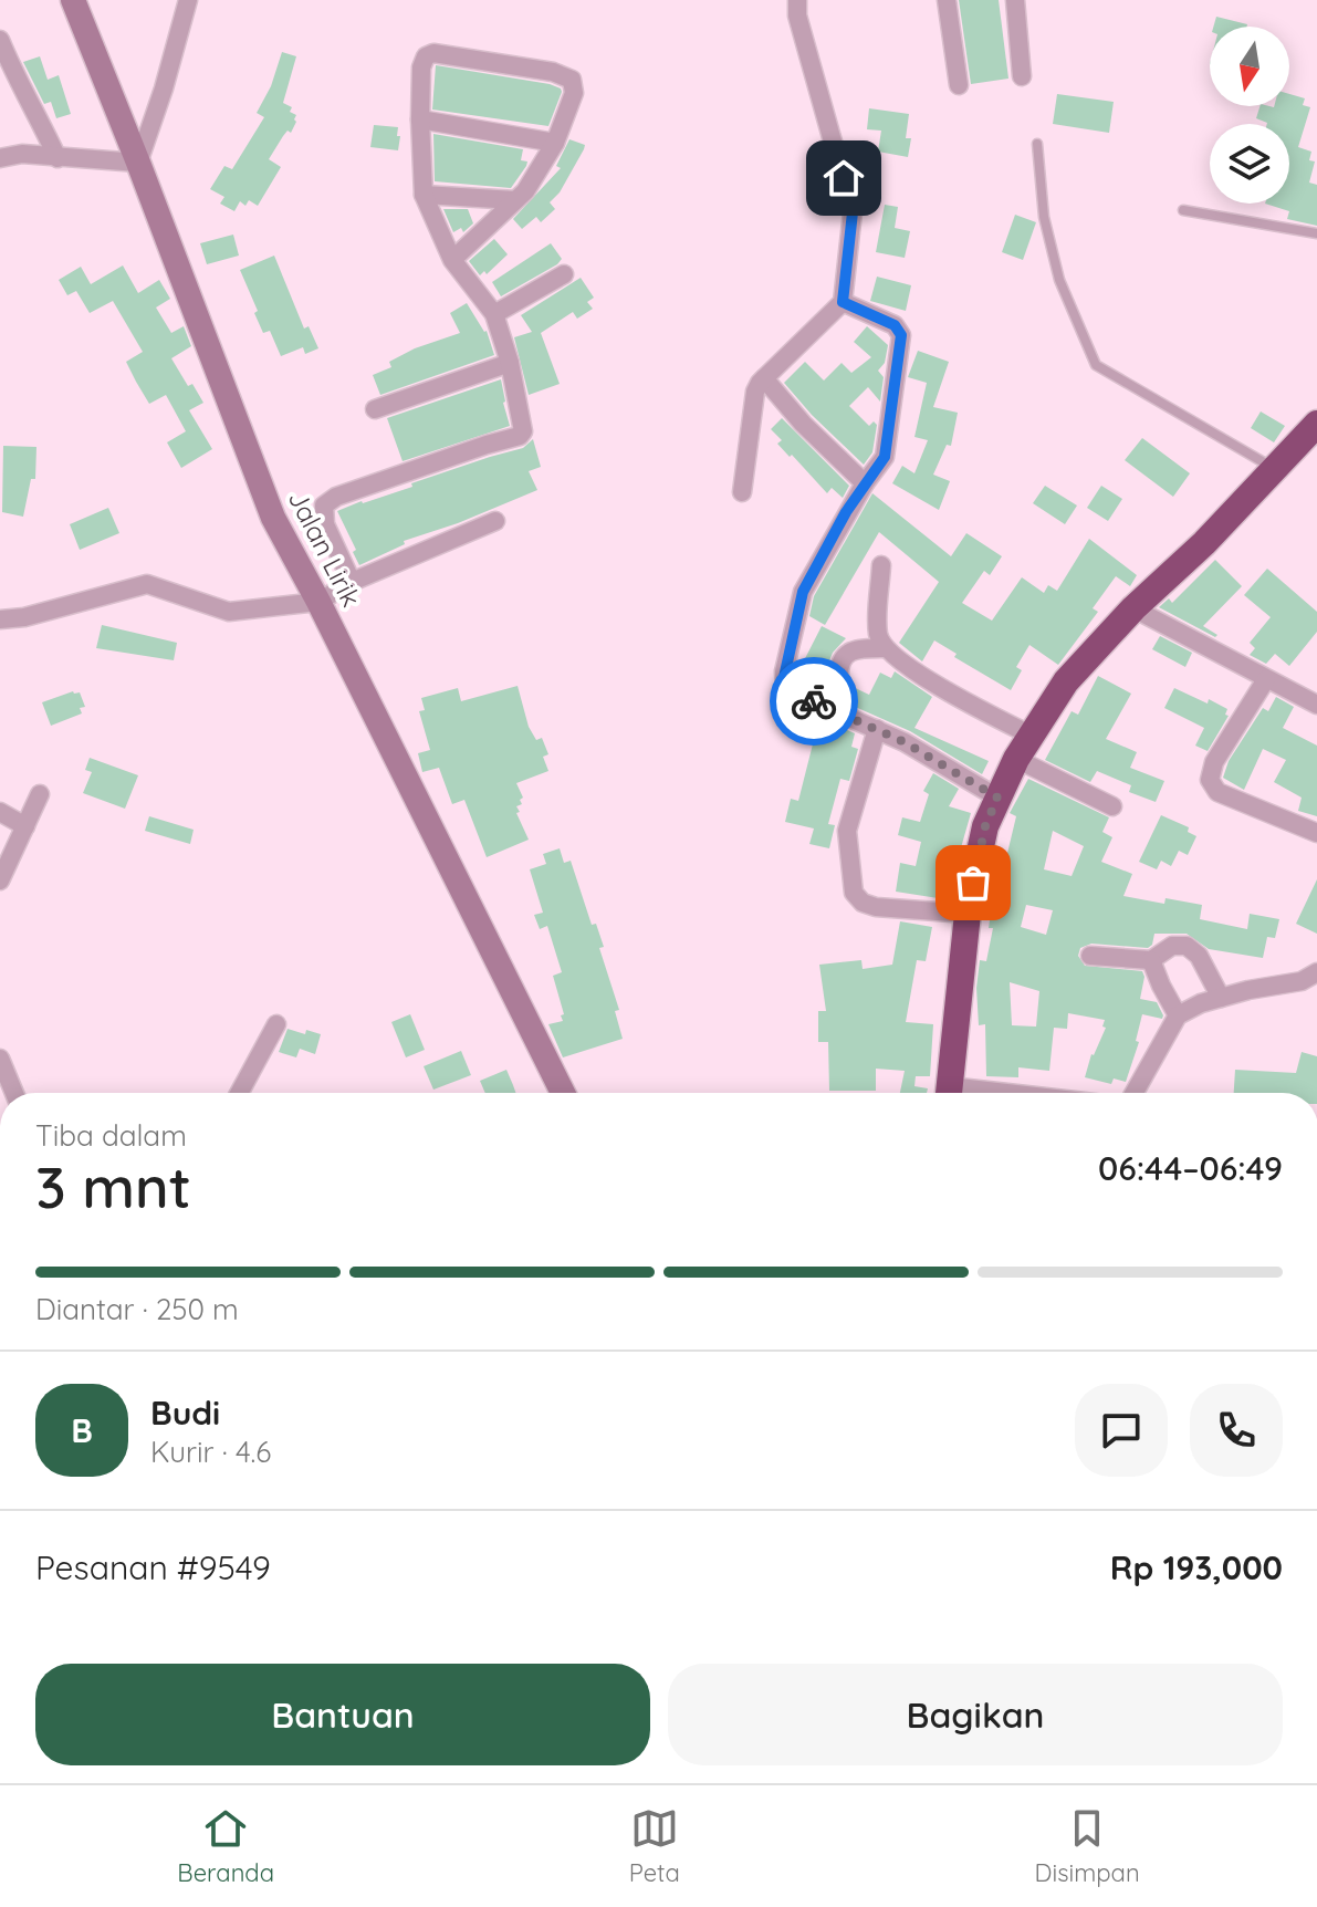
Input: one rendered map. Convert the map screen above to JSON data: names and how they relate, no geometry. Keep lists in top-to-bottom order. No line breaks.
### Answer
{"streets":{"main road":["Jalan Lirik"]},"north":"bottom","page":{"heading":["3 mnt","Tiba dalam","06:44–06:49"],"panel":["Budi","Kurir · 4.6","Pesanan #9549","Rp 193,000"],"bar":"Diantar · 250 m","round":"B","buttons":["Bantuan","Bagikan"],"tabs":["Beranda","Peta","Disimpan"]}}
